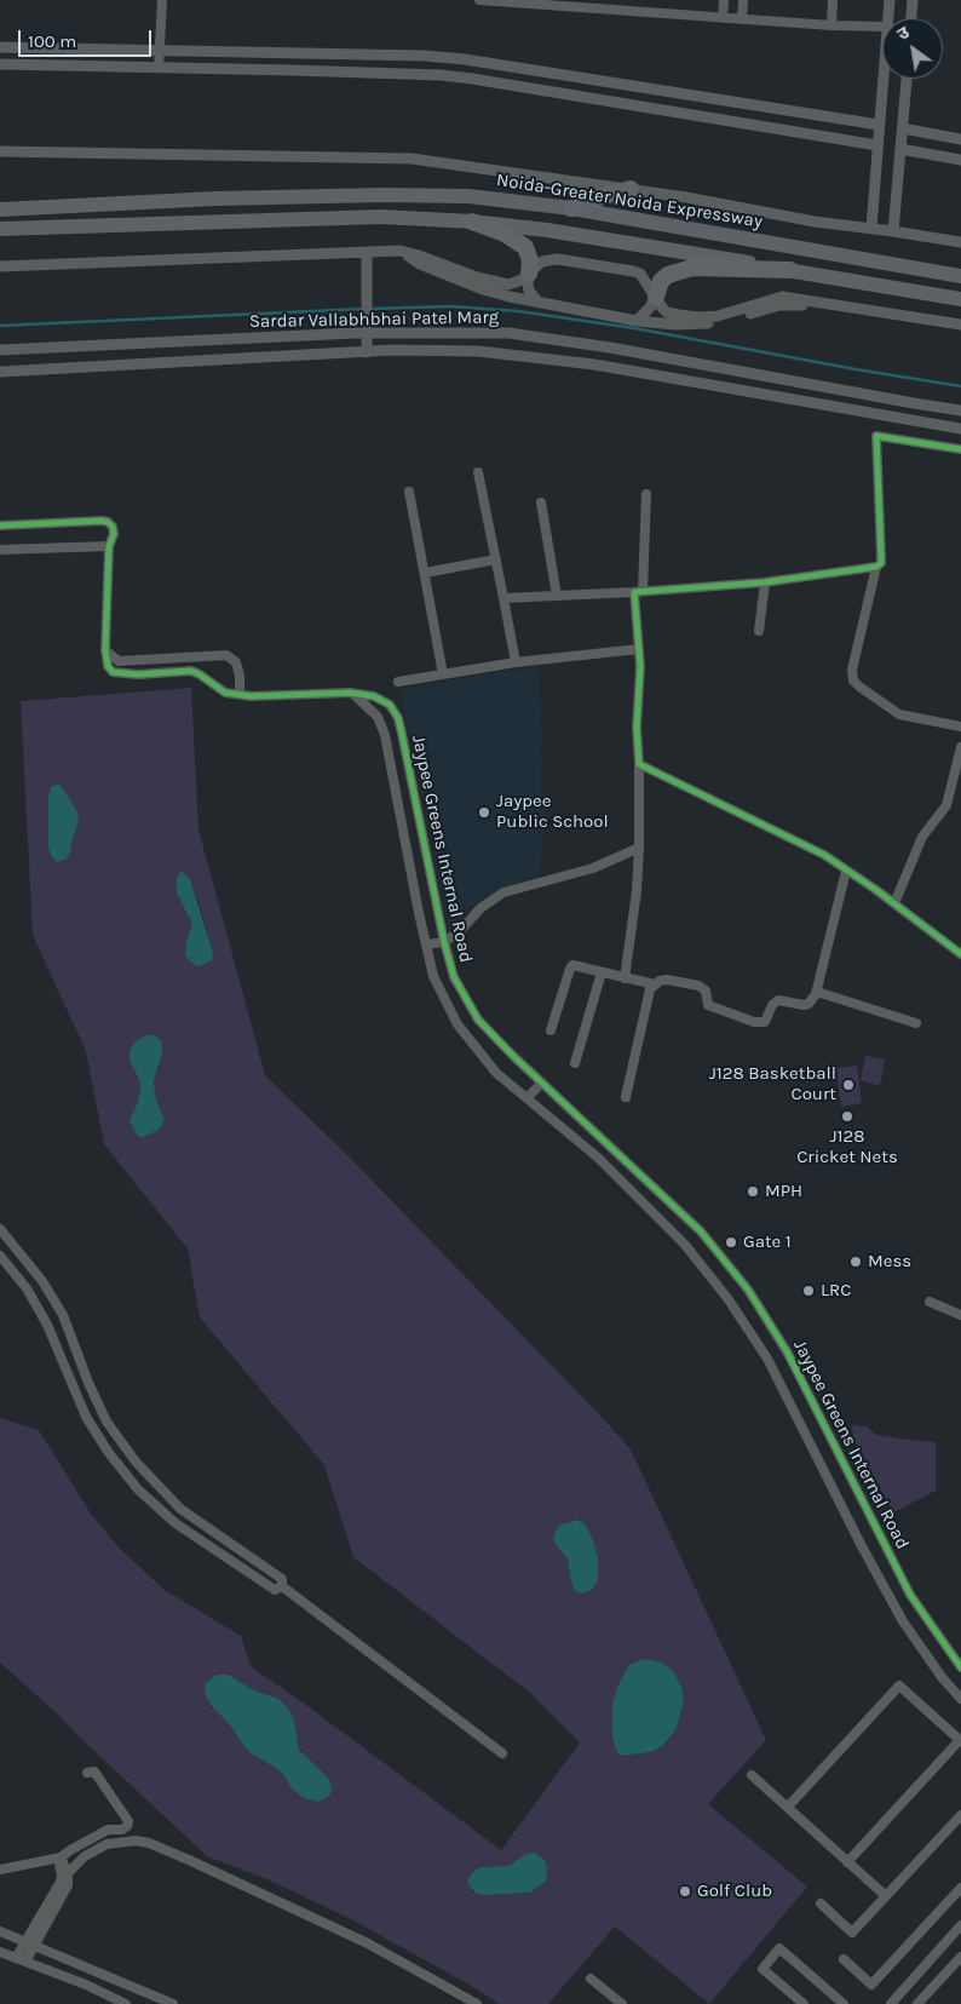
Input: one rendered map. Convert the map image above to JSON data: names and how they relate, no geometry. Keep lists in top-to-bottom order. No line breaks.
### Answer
{"streets":{"highway":["Noida-Greater Noida Expressway"],"street":["Sardar Vallabhbhai Patel Marg","Jaypee Greens Internal Road"]},"places":["Jaypee Public School","J128 Basketball Court","J128 Cricket Nets","MPH","Gate 1","Mess","LRC","Golf Club"],"scale_bar":"100 m","north":"top left"}
